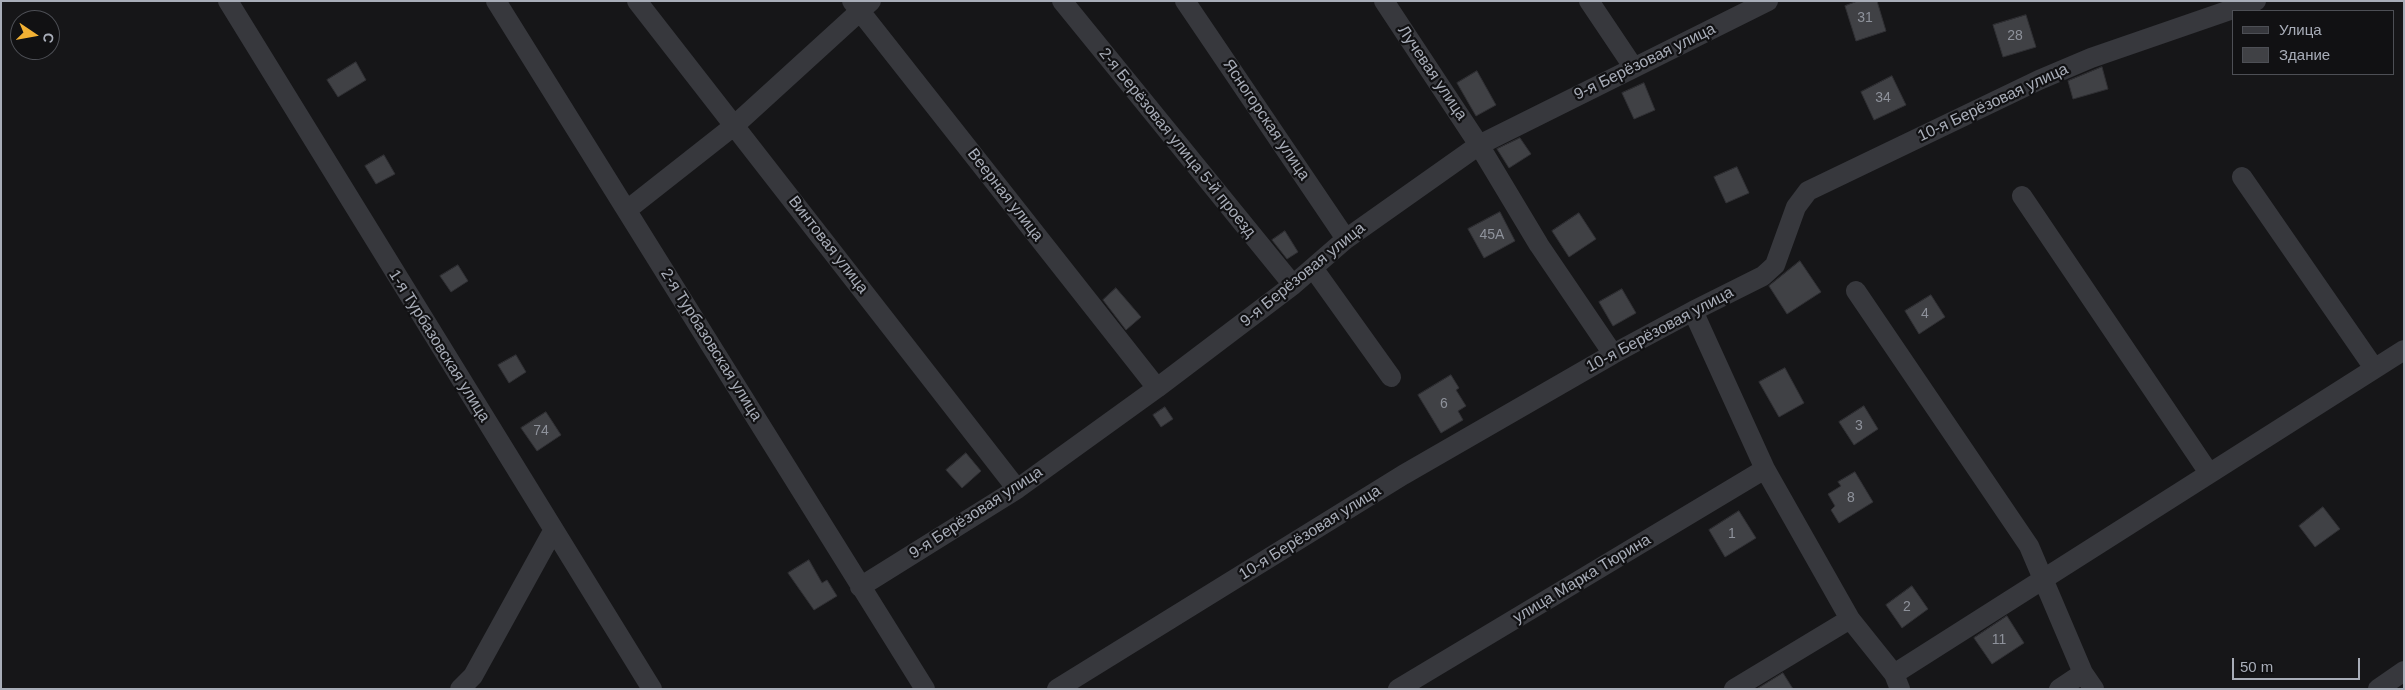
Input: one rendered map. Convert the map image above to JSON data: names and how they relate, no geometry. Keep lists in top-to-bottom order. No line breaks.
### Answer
{"streets":{"street":["9-я Берёзовая улица","Лучевая улица","10-я Берёзовая улица","Ясногорская улица","2-я Берёзовая улица 5-й проезд","Веерная улица","Винтовая улица","2-я Турбазовская улица","1-я Турбазовская улица","улица Марка Тюрина"]},"crossings":[["9-я Берёзовая улица","Лучевая улица"],["9-я Берёзовая улица","Ясногорская улица"],["9-я Берёзовая улица","2-я Берёзовая улица 5-й проезд"],["9-я Берёзовая улица","Веерная улица"],["9-я Берёзовая улица","Винтовая улица"],["9-я Берёзовая улица","2-я Турбазовская улица"],["Лучевая улица","10-я Берёзовая улица"]],"house_numbers":["31","28","34","45А","4","6","3","74","8","1","2","11"],"legend":["Улица","Здание"],"scale_bar":"50 m","north":"right"}
